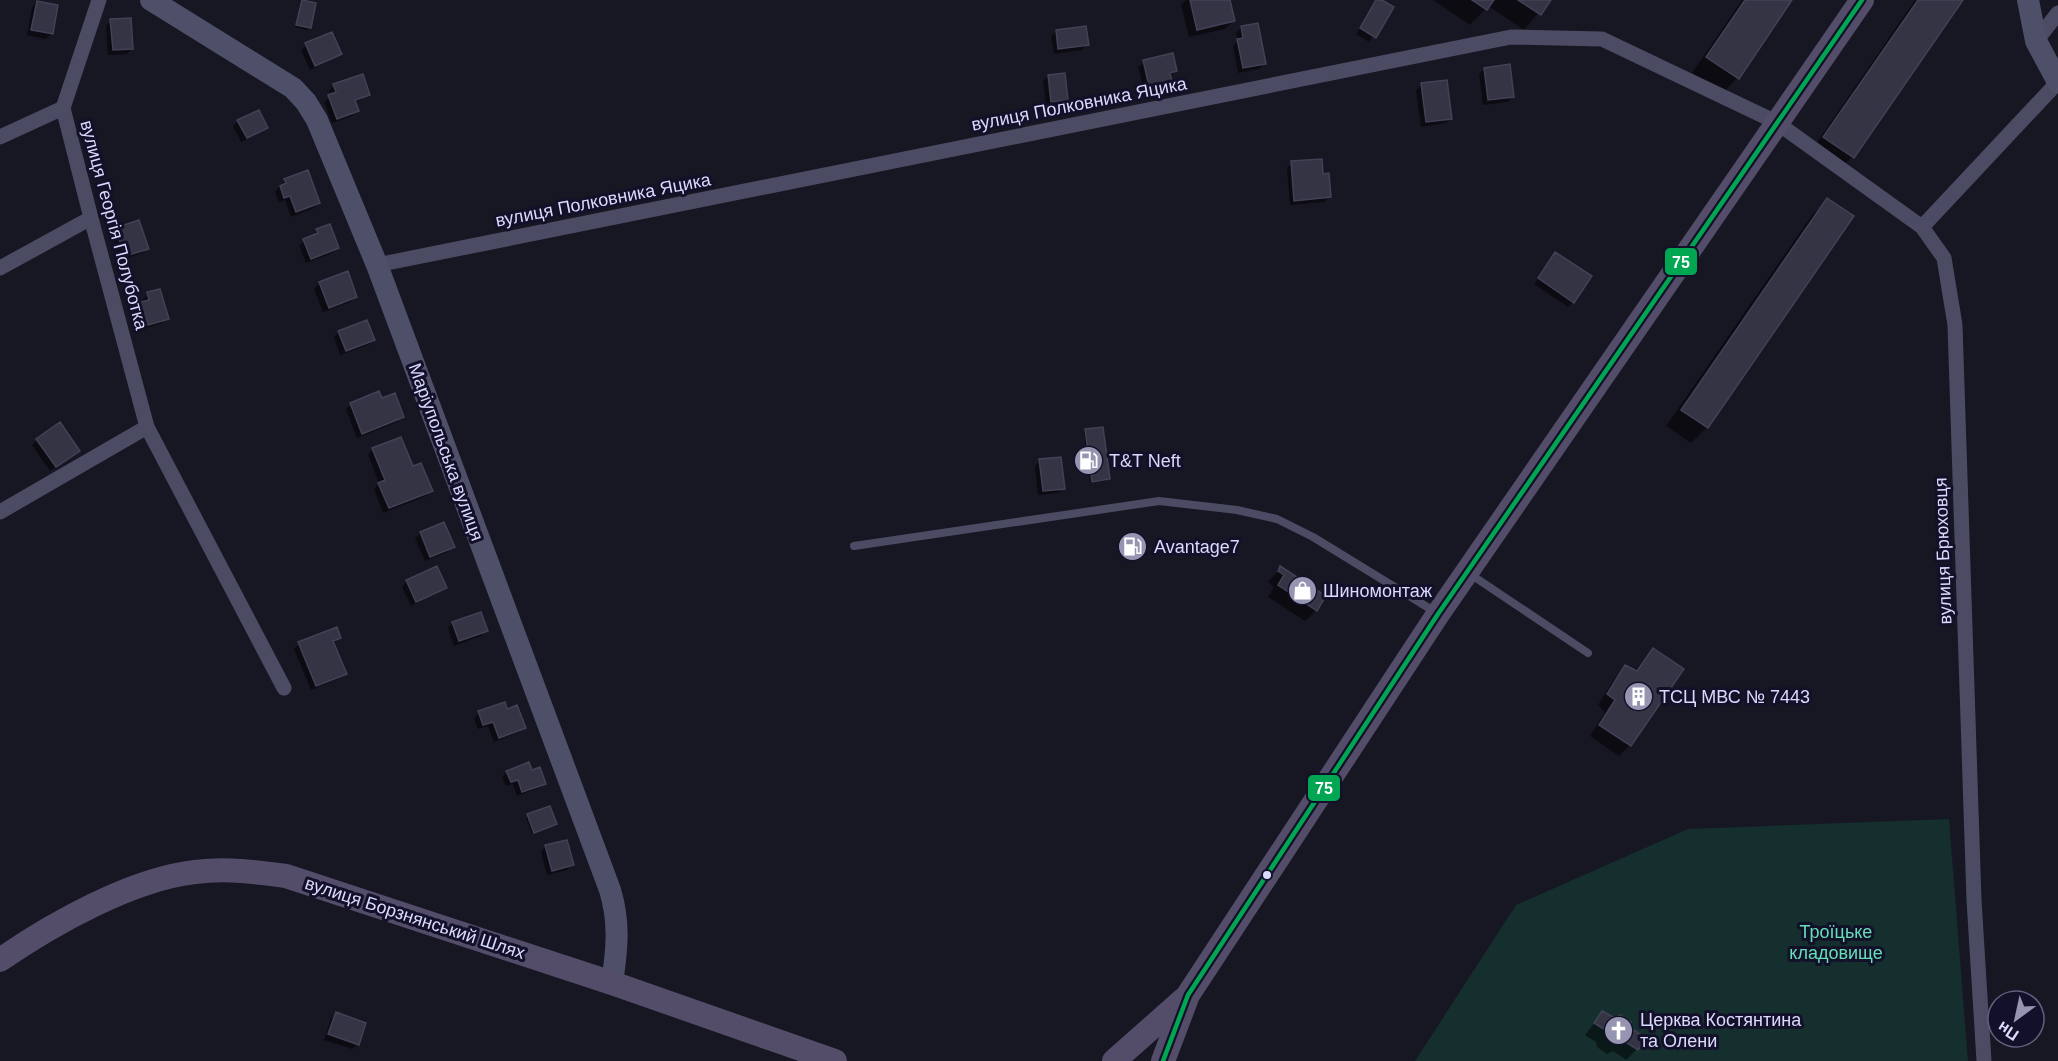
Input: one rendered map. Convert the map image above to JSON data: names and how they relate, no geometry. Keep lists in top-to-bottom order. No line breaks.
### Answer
{"streets":{"main road":["вулиця Борзнянський Шлях"],"street":["вулиця Полковника Яцика","вулиця Георгія Полуботка","Маріупольська вулиця","вулиця Брюховця"]},"crossings":[["вулиця Полковника Яцика","Маріупольська вулиця"],["вулиця Полковника Яцика","вулиця Брюховця"],["Маріупольська вулиця","вулиця Борзнянський Шлях"]],"parks":["Троїцьке кладовище"],"places":{"fuel station":["T&T Neft","Avantage7"],"shop":["Шиномонтаж"],"building":["ТСЦ МВС № 7443"],"church":["Церква Костянтина та Олени"]},"lines":["transit line 75"],"north":"bottom left"}
